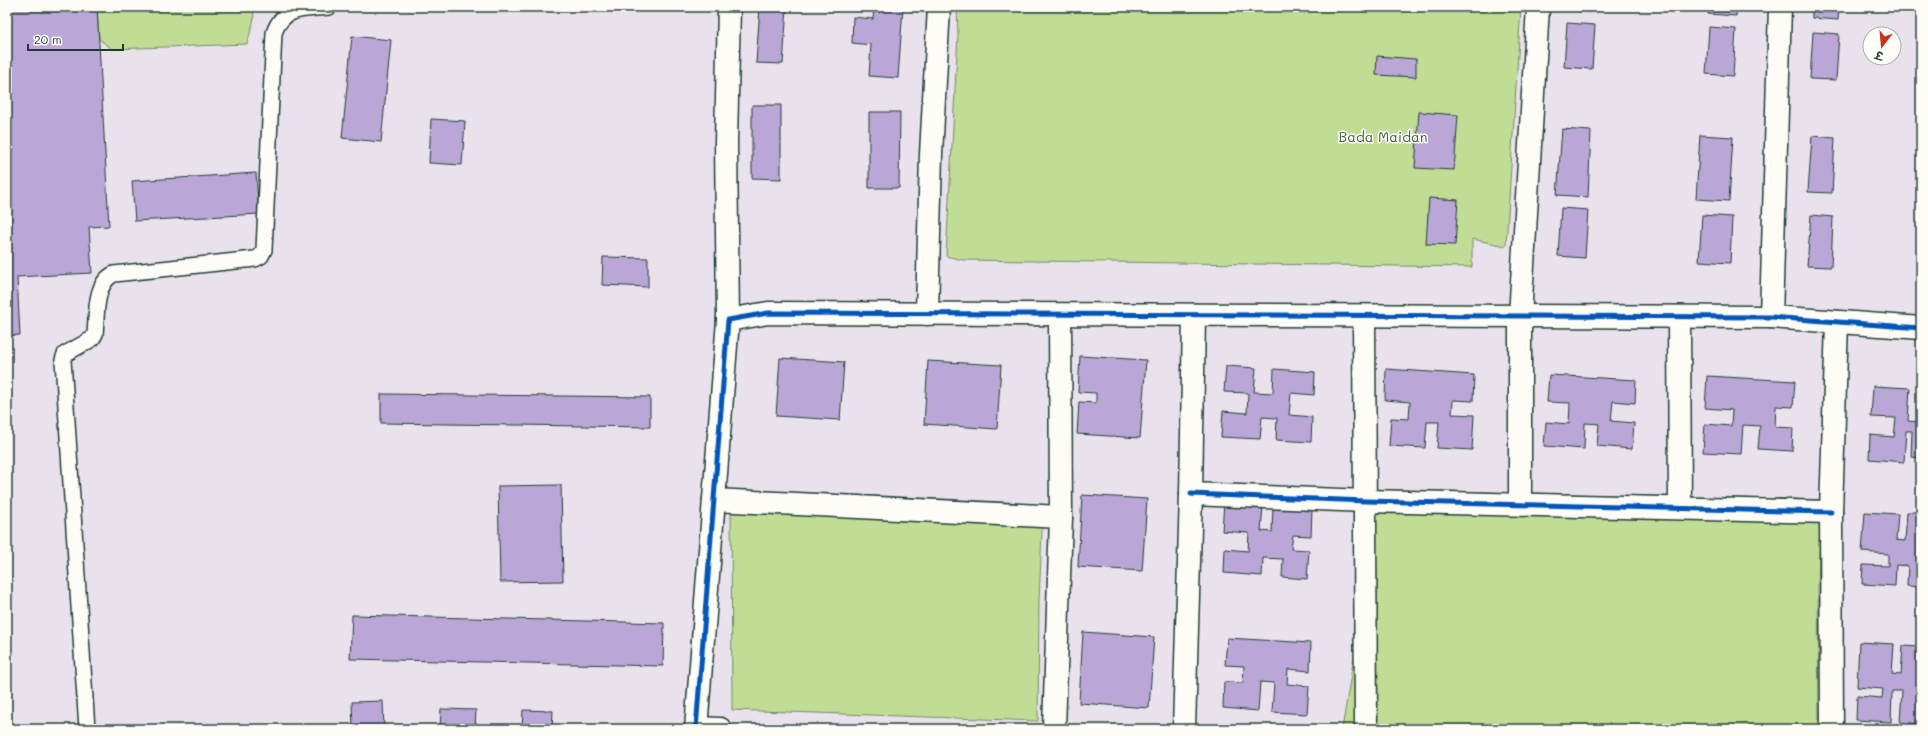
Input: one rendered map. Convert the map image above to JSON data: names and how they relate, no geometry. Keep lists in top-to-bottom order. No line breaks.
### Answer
{"parks":["Bada Maidan"],"scale_bar":"20 m","north":"bottom"}
